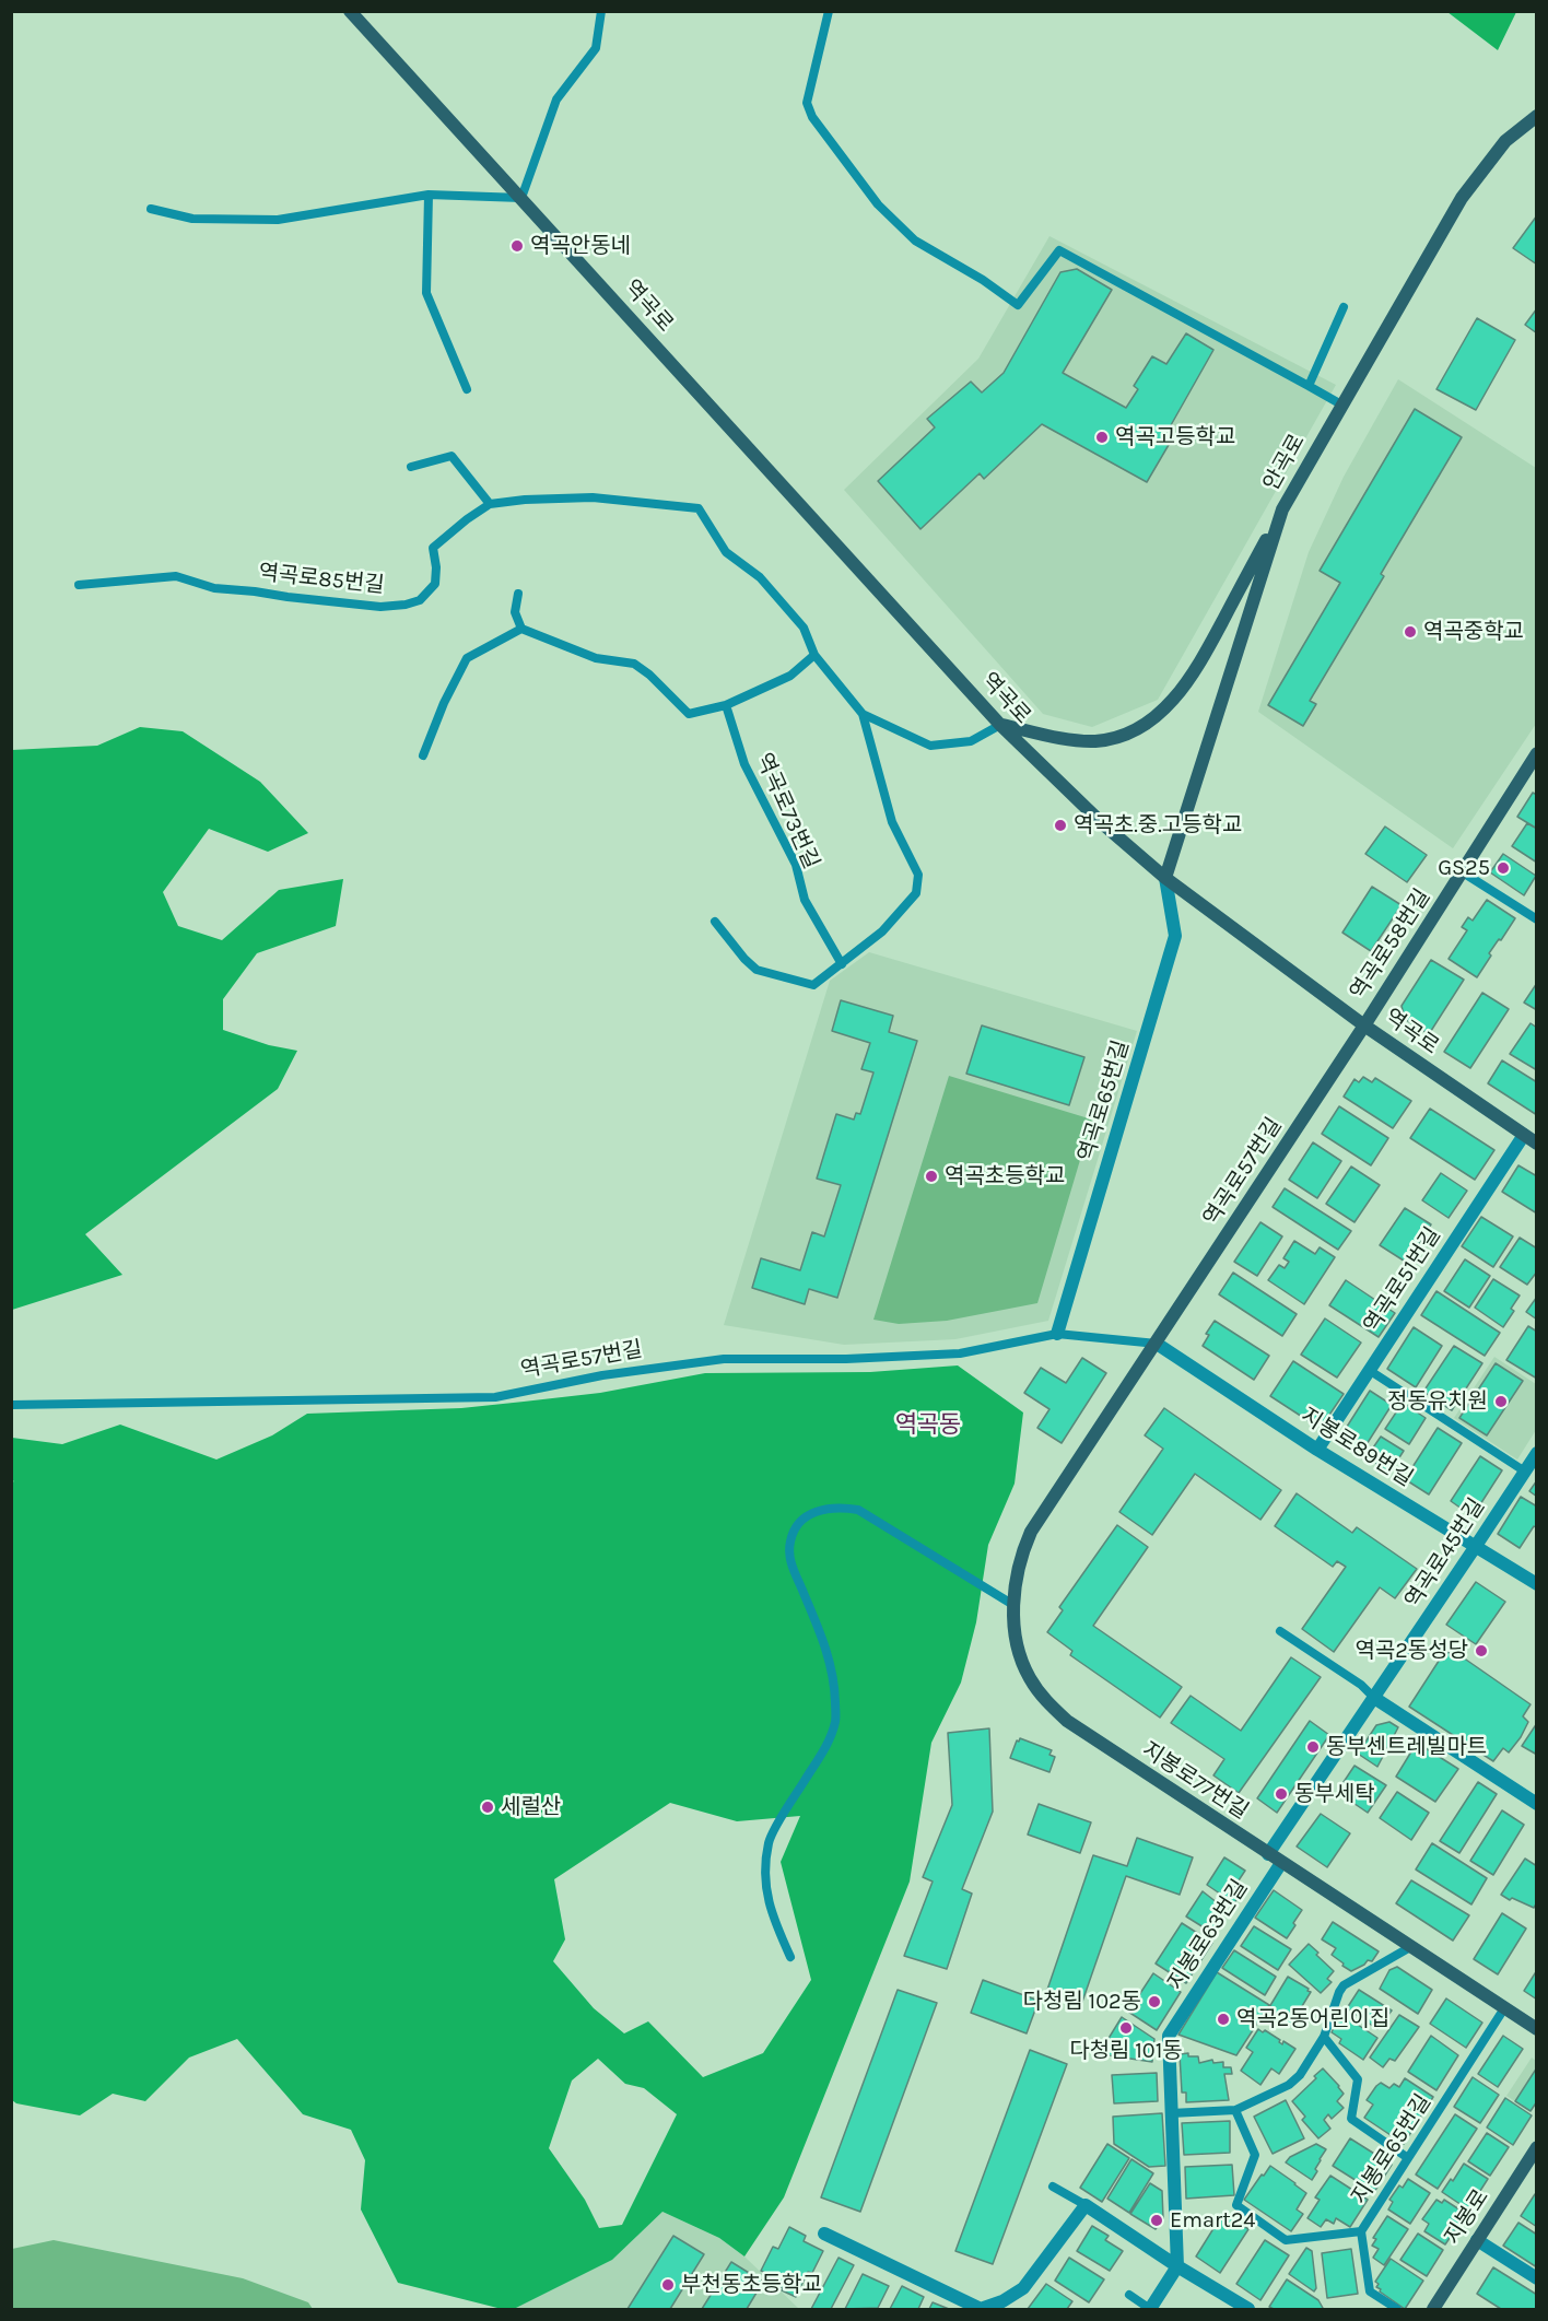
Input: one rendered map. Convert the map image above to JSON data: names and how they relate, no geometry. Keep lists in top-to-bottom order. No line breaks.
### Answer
{"streets":{"street":["역곡로","안곡로","역곡로58번길","역곡로65번길","역곡로57번길","역곡로51번길","지봉로89번길","역곡로45번길","지봉로77번길","지봉로63번길","지봉로"],"lane":["역곡로85번길","역곡로73번길","지봉로65번길"]},"crossings":[["역곡로","안곡로"],["역곡로","역곡로58번길"],["역곡로","역곡로65번길"],["역곡로","역곡로57번길"],["역곡로","역곡로51번길"],["안곡로","역곡로65번길"],["역곡로58번길","역곡로57번길"],["역곡로65번길","역곡로57번길"],["역곡로57번길","지봉로89번길"],["역곡로57번길","지봉로77번길"],["역곡로51번길","지봉로89번길"],["지봉로89번길","역곡로45번길"],["역곡로45번길","지봉로77번길"],["지봉로77번길","지봉로63번길"],["지봉로77번길","지봉로65번길"]],"districts":["역곡동"],"places":["역곡안동네","역곡고등학교","역곡중학교","역곡초.중.고등학교","GS25","역곡초등학교","정동유치원","역곡2동성당","동부센트레빌마트","동부세탁","세럴산","다청림 102동","역곡2동어린이집","다청림 101동","Emart24","부천동초등학교"]}
